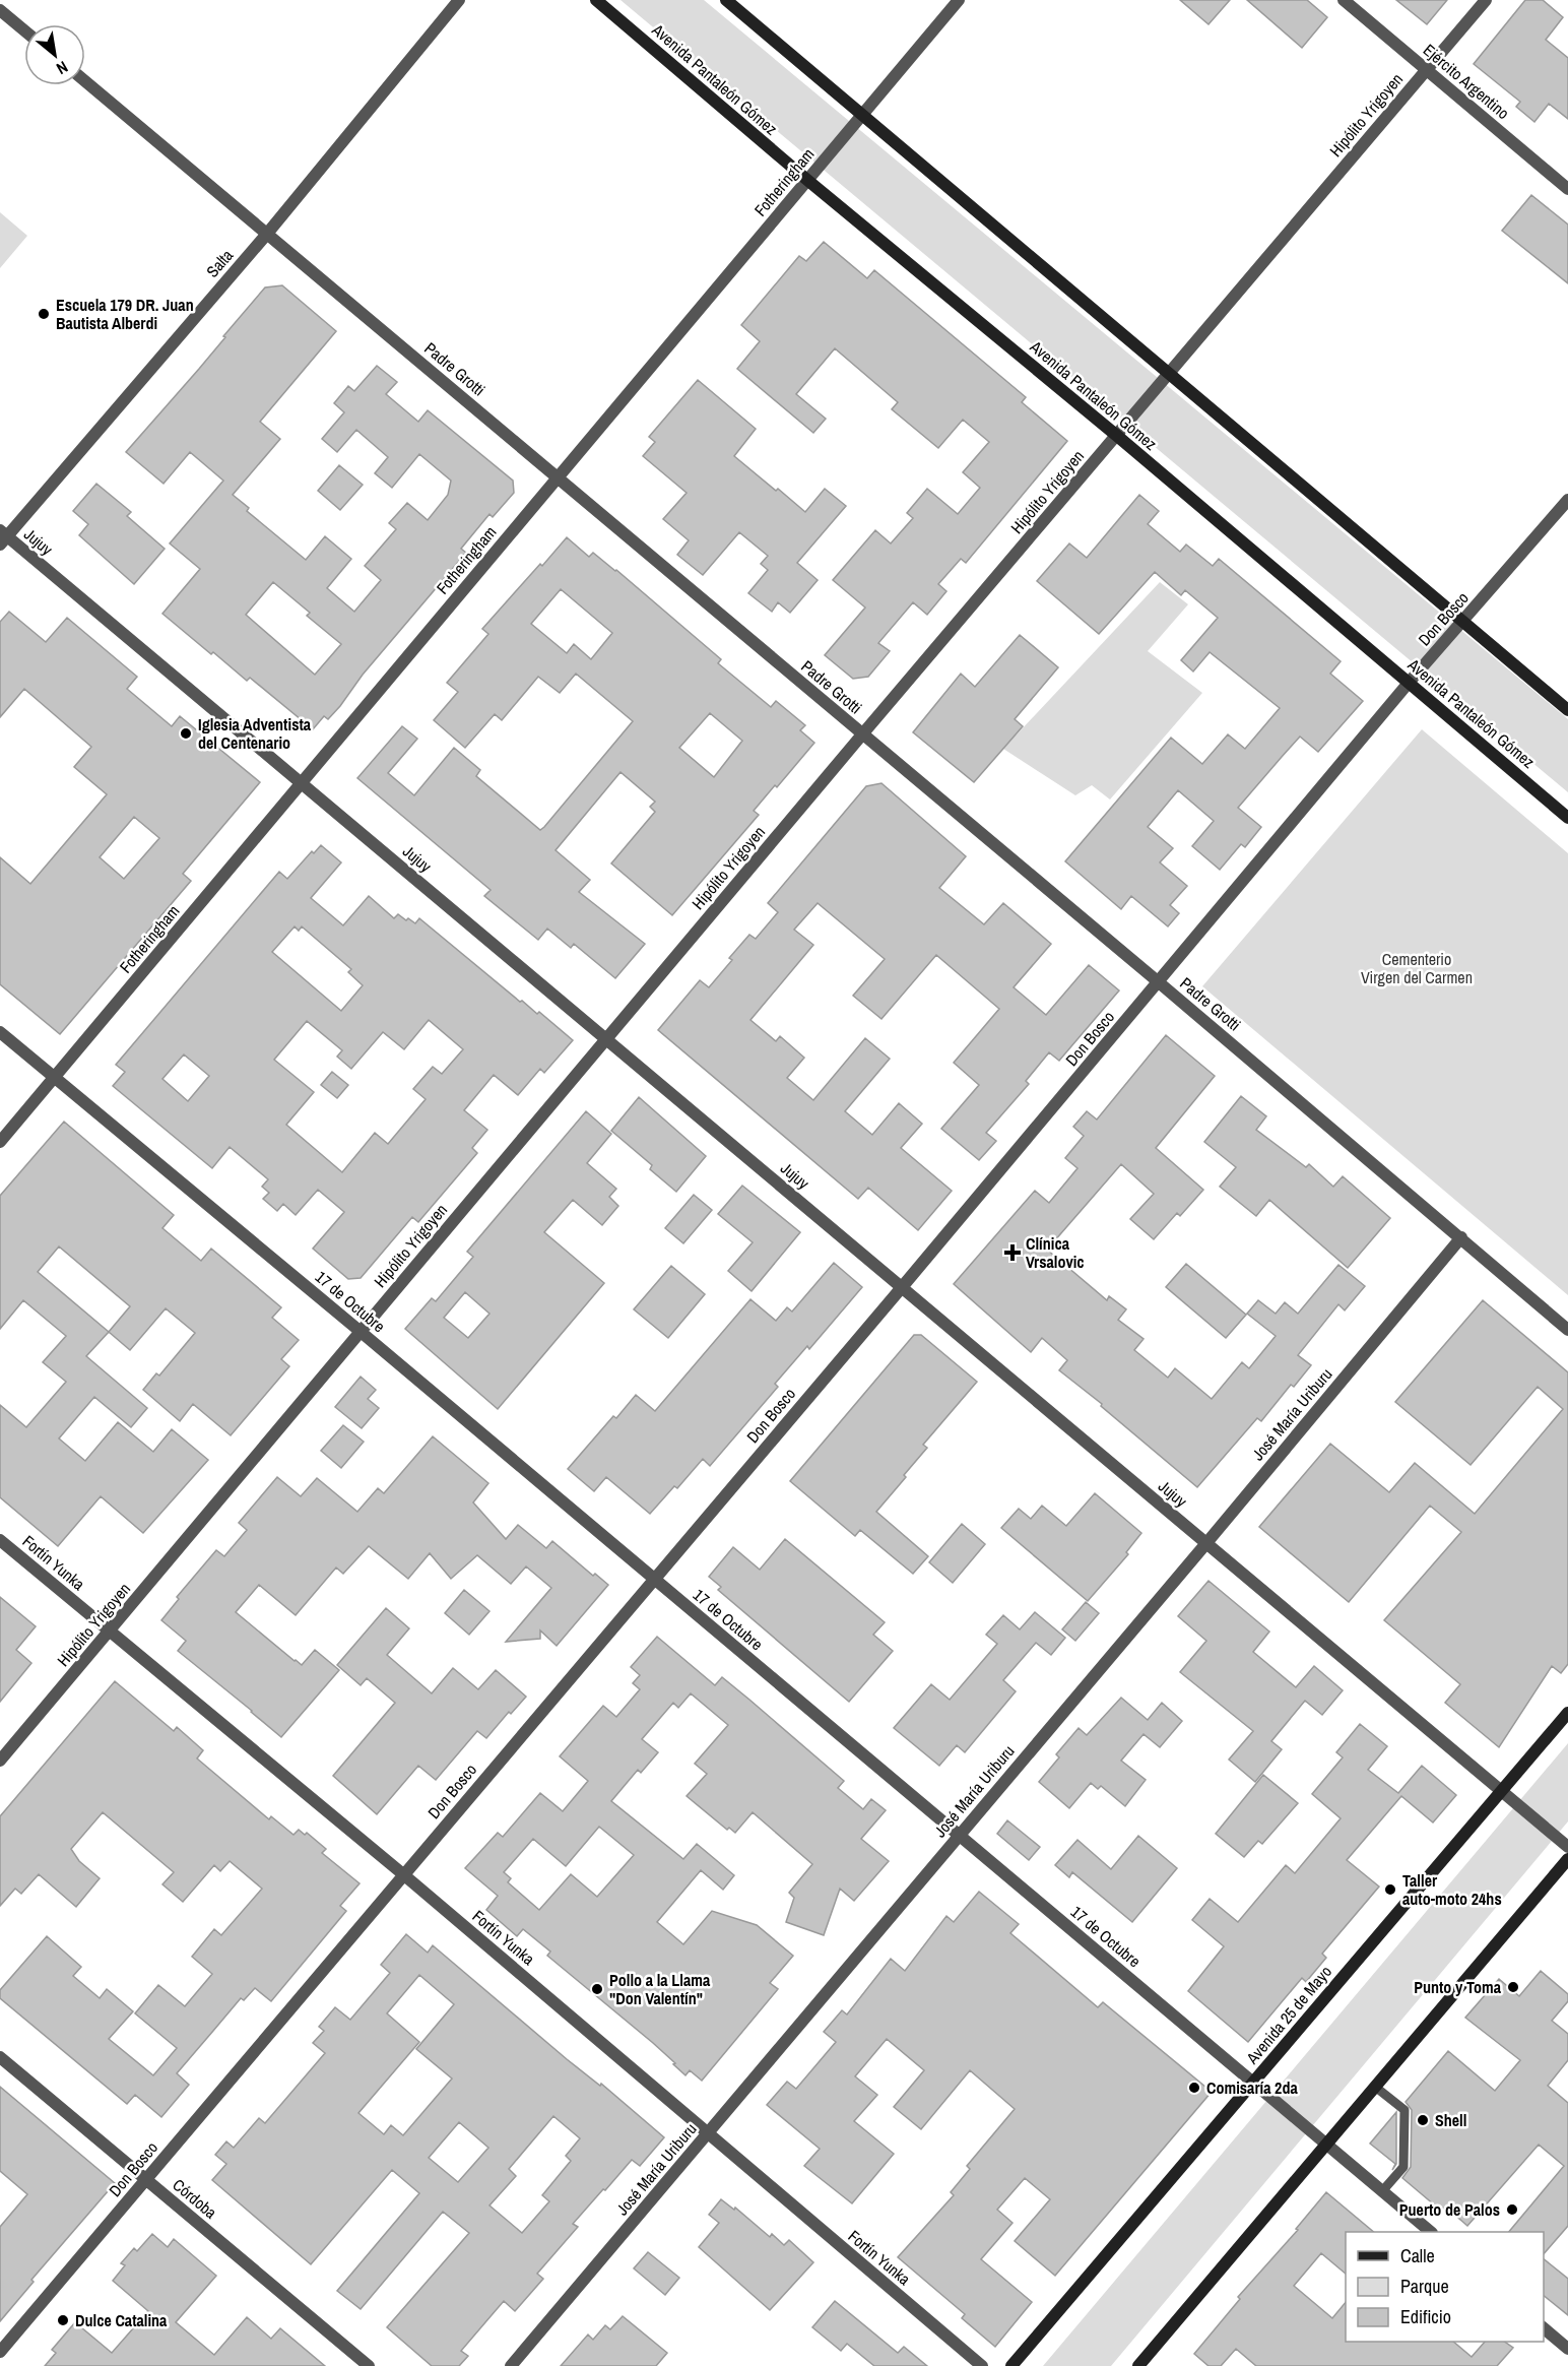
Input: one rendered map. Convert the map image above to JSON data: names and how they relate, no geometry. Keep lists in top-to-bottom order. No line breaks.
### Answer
{"streets":{"main road":["Avenida Pantaleón Gómez","Avenida 25 de Mayo"],"street":["Ejército Argentino","Hipólito Yrigoyen","Fotheringham","Salta","Padre Grotti","Jujuy","Don Bosco","17 de Octubre","José María Uriburu","Fortín Yunka","Córdoba"]},"crossings":[["Avenida Pantaleón Gómez","Hipólito Yrigoyen"],["Avenida Pantaleón Gómez","Fotheringham"],["Avenida Pantaleón Gómez","Don Bosco"],["Ejército Argentino","Hipólito Yrigoyen"],["Hipólito Yrigoyen","Padre Grotti"],["Hipólito Yrigoyen","Jujuy"],["Hipólito Yrigoyen","17 de Octubre"],["Hipólito Yrigoyen","Fortín Yunka"],["Fotheringham","Padre Grotti"],["Fotheringham","Jujuy"],["Fotheringham","17 de Octubre"],["Salta","Padre Grotti"],["Salta","Jujuy"],["Padre Grotti","Don Bosco"],["Padre Grotti","José María Uriburu"],["Jujuy","Don Bosco"],["Jujuy","José María Uriburu"],["Jujuy","Avenida 25 de Mayo"],["Don Bosco","17 de Octubre"],["Don Bosco","Fortín Yunka"],["Don Bosco","Córdoba"],["17 de Octubre","José María Uriburu"],["17 de Octubre","Avenida 25 de Mayo"],["José María Uriburu","Fortín Yunka"]],"parks":["Cementerio Virgen del Carmen"],"places":{"other":["Escuela 179 DR. Juan Bautista Alberdi","Iglesia Adventista del Centenario","Taller auto-moto 24hs","Punto y Toma","Pollo a la Llama \"Don Valentín\"","Comisaría 2da","Shell","Puerto de Palos","Dulce Catalina"],"health":["Clínica Vrsalovic"]},"legend":["Calle","Parque","Edificio"],"north":"bottom right"}
